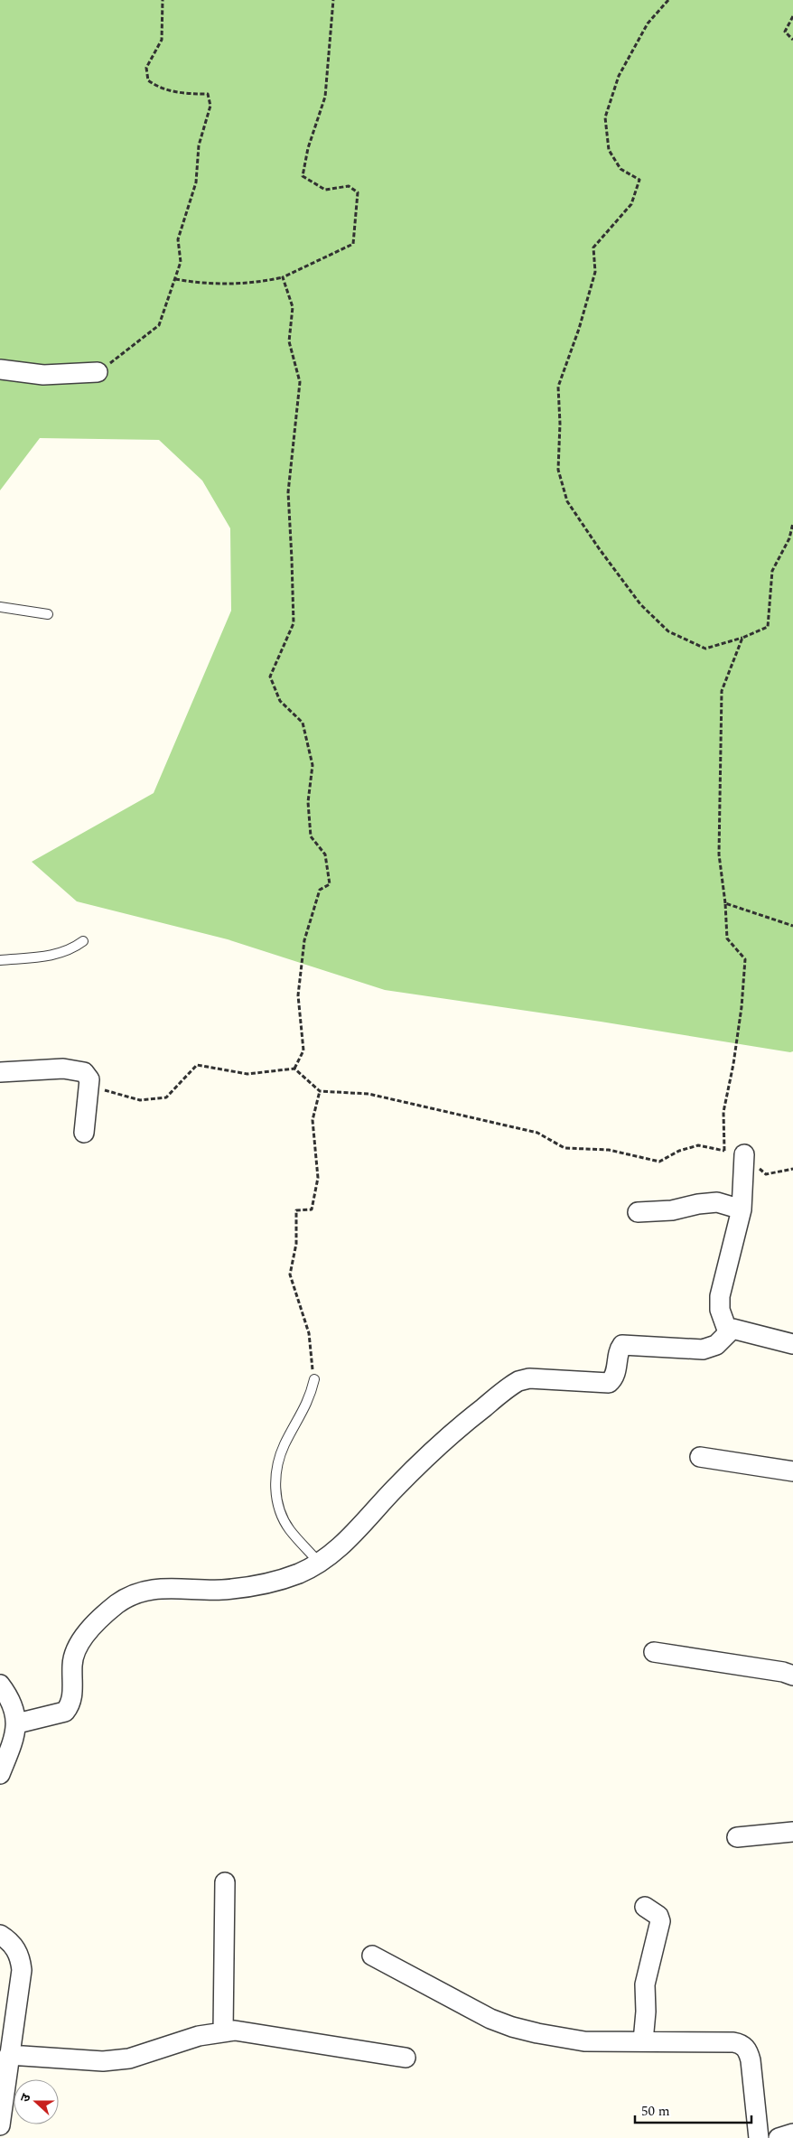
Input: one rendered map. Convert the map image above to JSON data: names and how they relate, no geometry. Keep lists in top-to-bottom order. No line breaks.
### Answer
{"scale_bar":"50 m","north":"left"}
